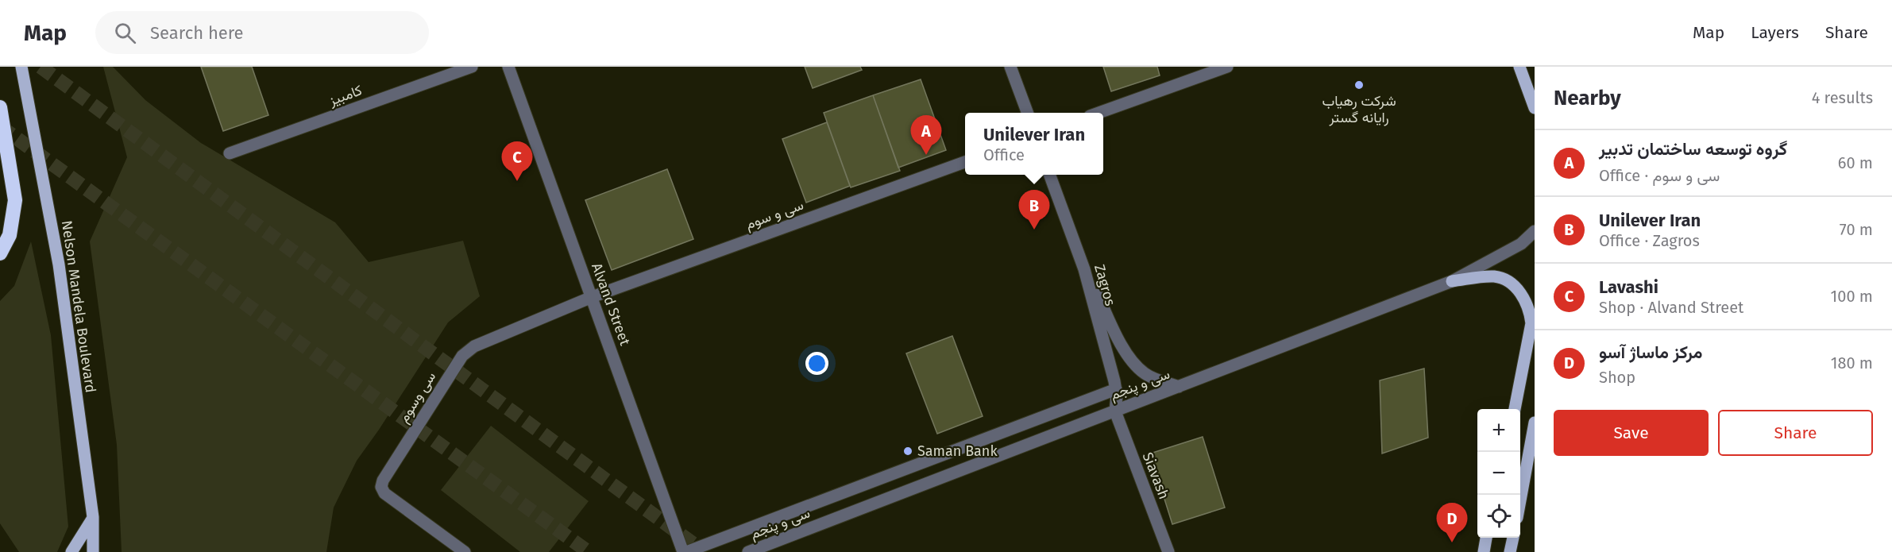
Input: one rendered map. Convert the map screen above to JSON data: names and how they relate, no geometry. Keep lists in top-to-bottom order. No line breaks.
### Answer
{"streets":{"main road":["Nelson Mandela Boulevard"],"street":["کامبیز","سی و سوم","Zagros","Alvand Street","سی و پنجم","سی وسوم","Siavash"]},"crossings":[["سی و سوم","Alvand Street"],["سی و سوم","سی وسوم"],["Zagros","سی و پنجم"],["Zagros","Siavash"],["Alvand Street","سی و پنجم"],["Alvand Street","سی وسوم"],["سی و پنجم","Siavash"]],"places":["شرکت رهیاب رایانه گستر","Saman Bank"],"page":{"header":"Map","search":"Search here","nav":["Map","Layers","Share"],"heading":["Nearby","4 results"],"popup":["Unilever Iran","Office"],"pins":["A","C","B","D"],"list":[{"mark":"A","name":"گروه توسعه ساختمان تدبیر","note":"Office · سی و سوم","value":"60 m"},{"mark":"B","name":"Unilever Iran","note":"Office · Zagros","value":"70 m"},{"mark":"C","name":"Lavashi","note":"Shop · Alvand Street","value":"100 m"},{"mark":"D","name":"مرکز ماساژ آسو","note":"Shop","value":"180 m"}],"buttons":["Save","Share"],"map_buttons":["+","−"]}}
